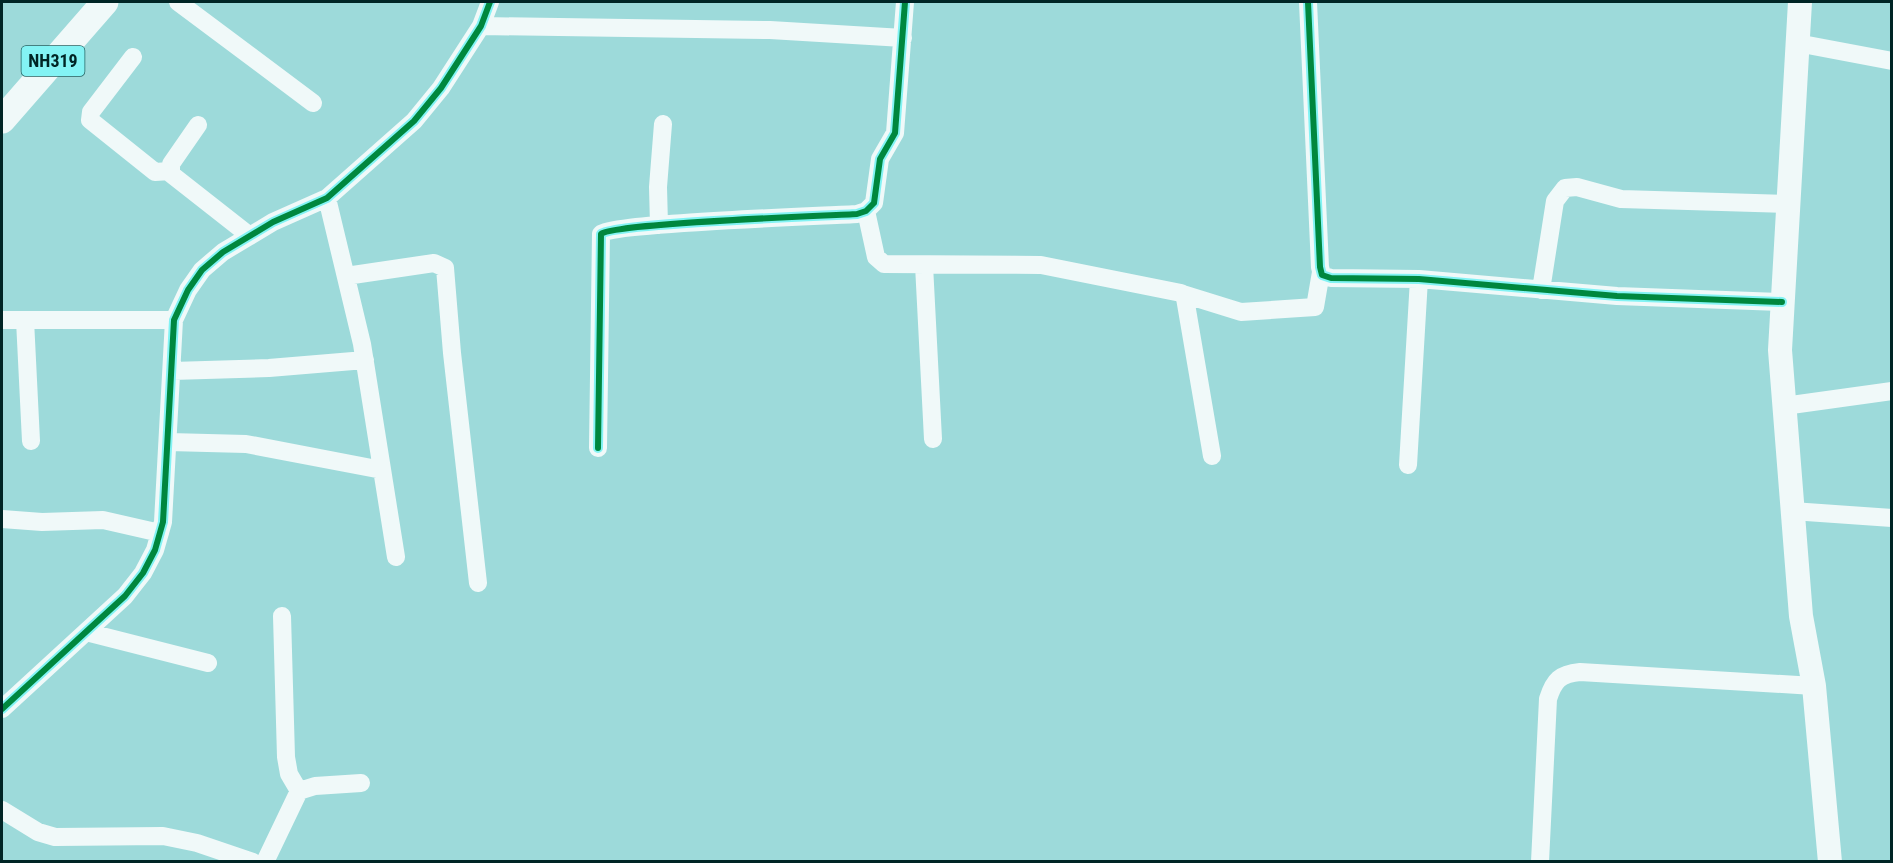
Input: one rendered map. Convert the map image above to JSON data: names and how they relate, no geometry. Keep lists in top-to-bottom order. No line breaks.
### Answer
{"streets":{"highway":["NH319"]}}
